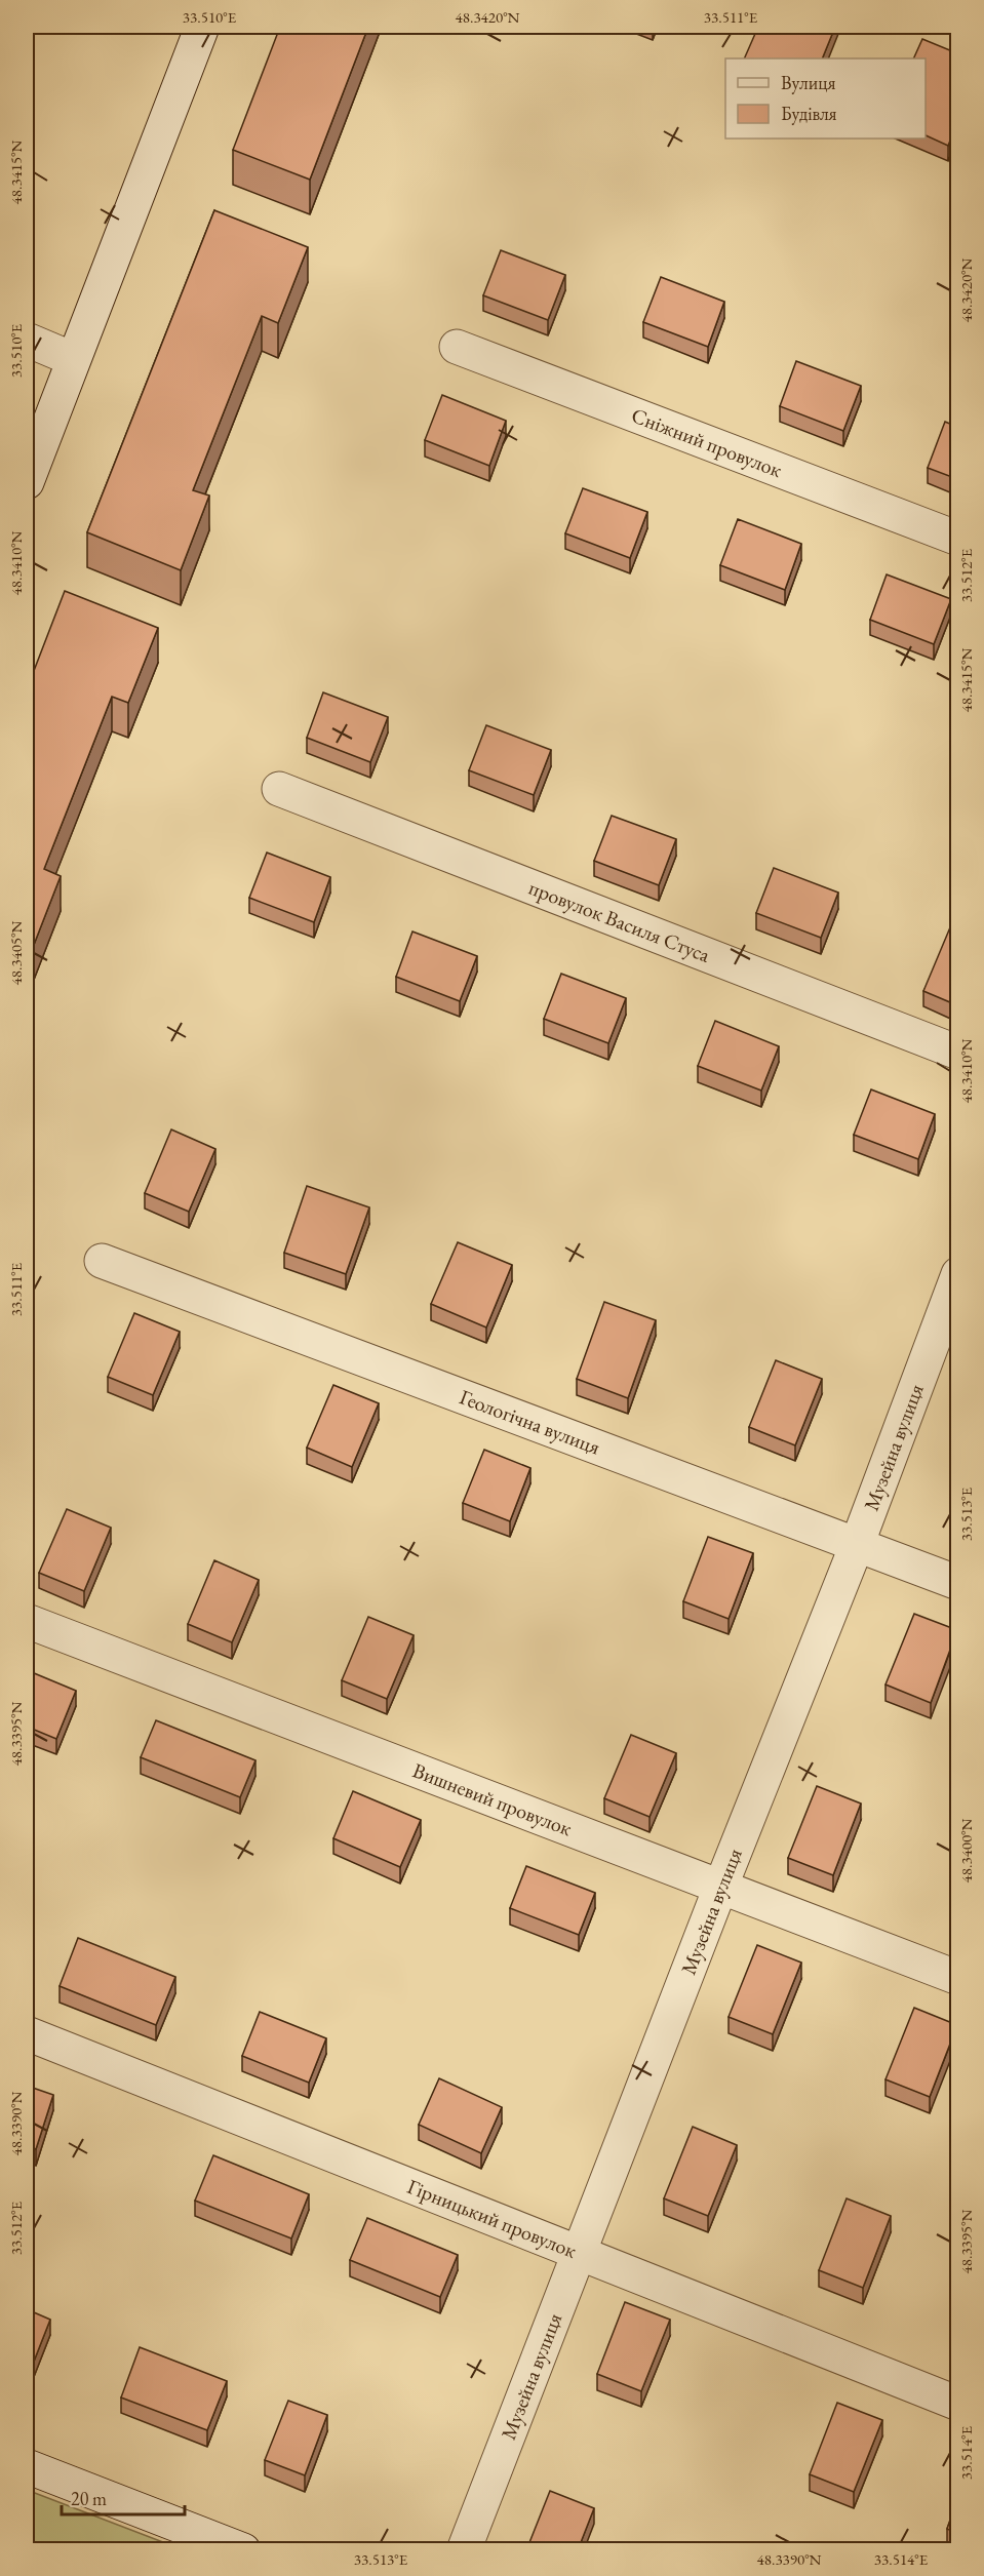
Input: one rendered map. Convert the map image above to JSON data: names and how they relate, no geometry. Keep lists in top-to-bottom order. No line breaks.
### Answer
{"streets":{"street":["Сніжний провулок","провулок Василя Стуса","Геологічна вулиця","Музейна вулиця","Вишневий провулок","Гірницький провулок"]},"crossings":[["Геологічна вулиця","Музейна вулиця"],["Музейна вулиця","Вишневий провулок"],["Музейна вулиця","Гірницький провулок"]],"legend":["Вулиця","Будівля"],"scale_bar":"20 m","coordinates":["33.510°E","48.3420°N","33.511°E","48.3415°N","48.3410°N","33.512°E","48.3405°N","33.513°E","48.3395°N","48.3400°N","48.3390°N","33.514°E"]}
